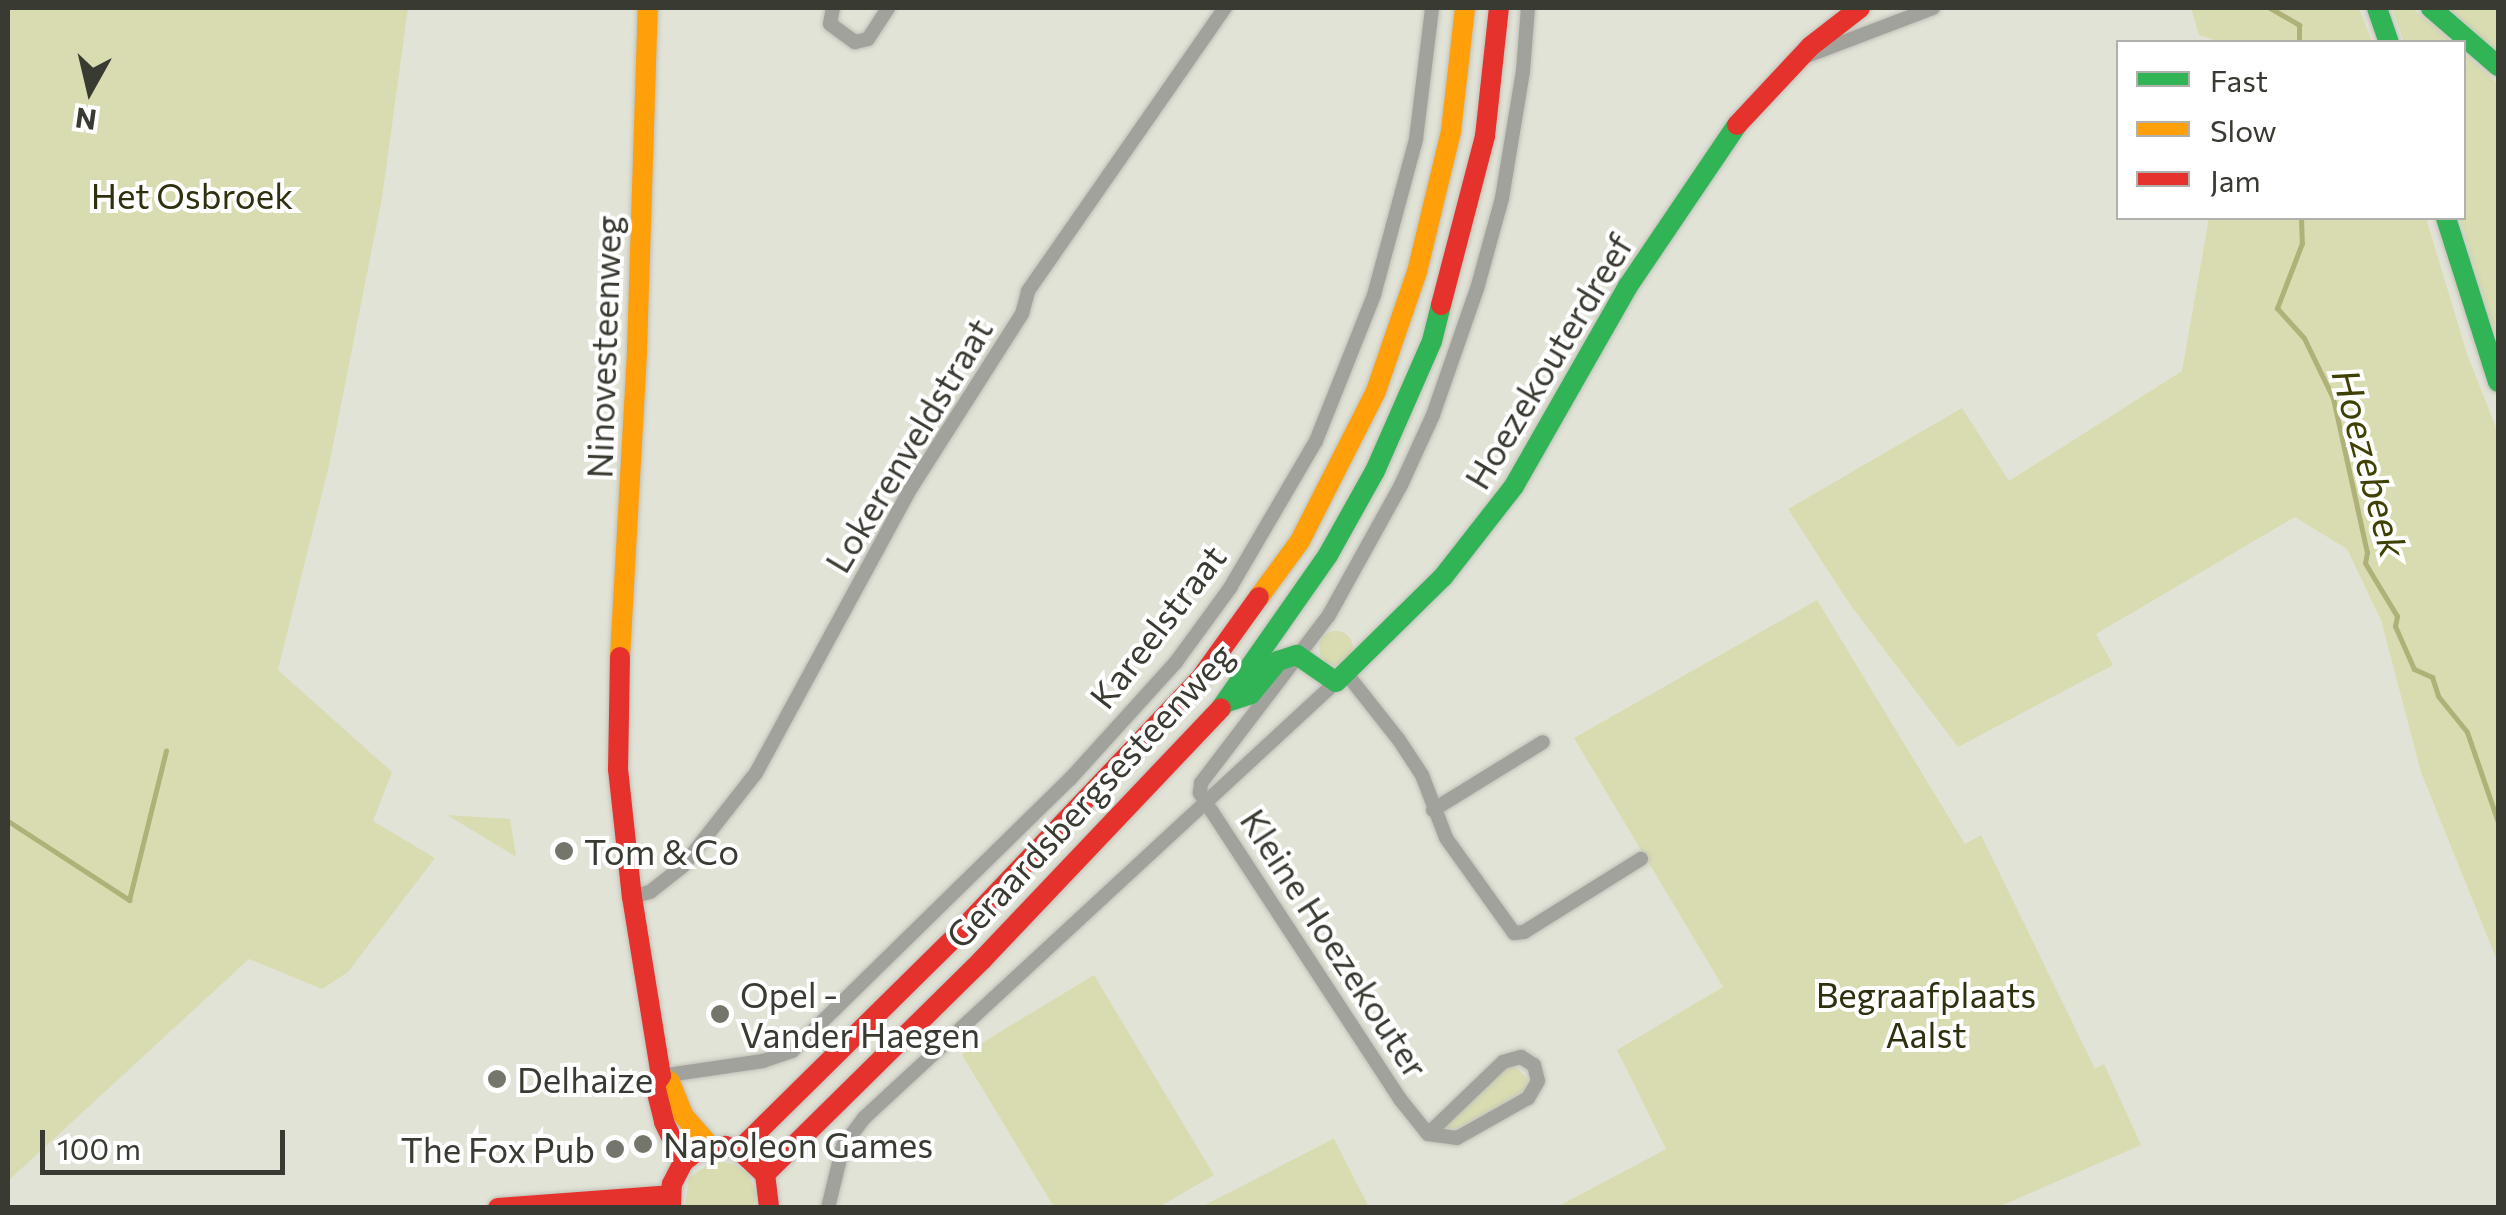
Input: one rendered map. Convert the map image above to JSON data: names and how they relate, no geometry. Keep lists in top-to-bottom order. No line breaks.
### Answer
{"streets":{"main road":["Ninovesteenweg","Hoezekouterdreef","Geraardsbergsesteenweg"],"street":["Lokerenveldstraat","Kareelstraat","Kleine Hoezekouter"]},"crossings":[["Ninovesteenweg","Lokerenveldstraat"],["Ninovesteenweg","Kareelstraat"],["Hoezekouterdreef","Kleine Hoezekouter"]],"water":["Hoezebeek"],"parks":["Het Osbroek","Begraafplaats Aalst"],"places":["Tom & Co","Opel - Vander Haegen","Delhaize","Napoleon Games","The Fox Pub"],"legend":["Fast","Slow","Jam"],"scale_bar":"100 m","north":"bottom"}
